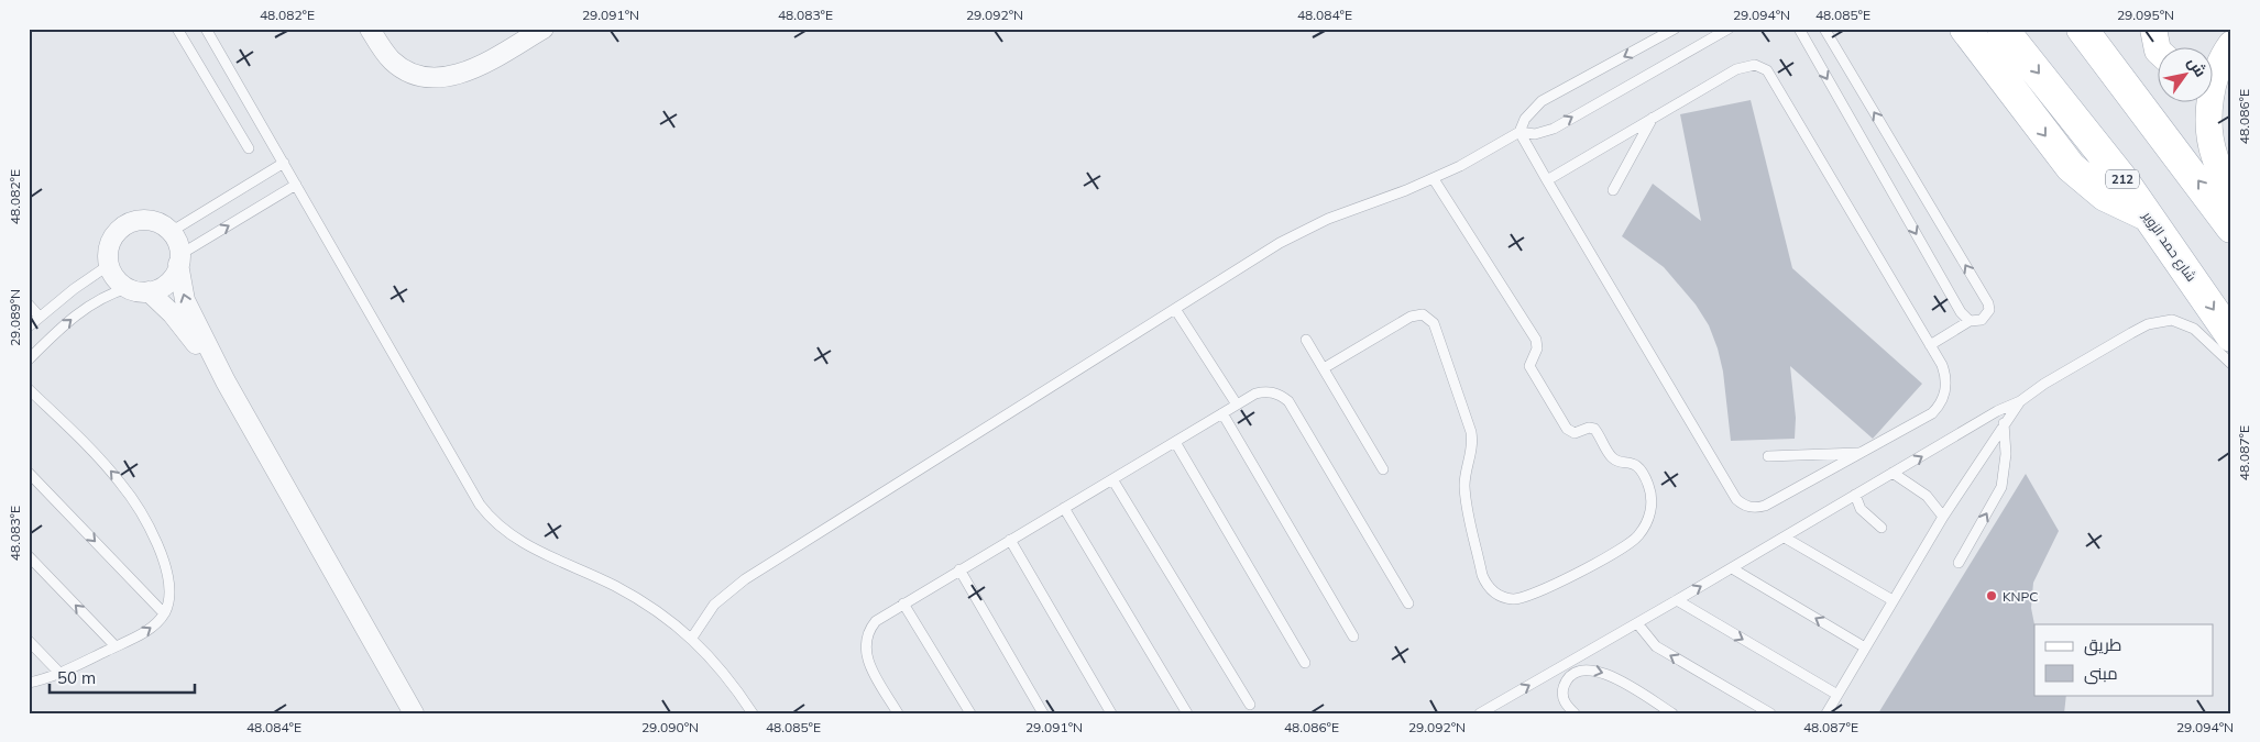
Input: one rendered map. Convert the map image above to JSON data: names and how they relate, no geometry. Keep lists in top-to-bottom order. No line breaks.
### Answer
{"streets":{"main road":["212","شارع حمد الزوير"]},"places":["KNPC"],"legend":["طريق","مبنى"],"scale_bar":"50 m","north":"top right","coordinates":["48.082°E","29.091°N","48.083°E","29.092°N","48.084°E","29.094°N","48.085°E","29.095°N","48.086°E","29.089°N","48.087°E","29.090°N"]}
